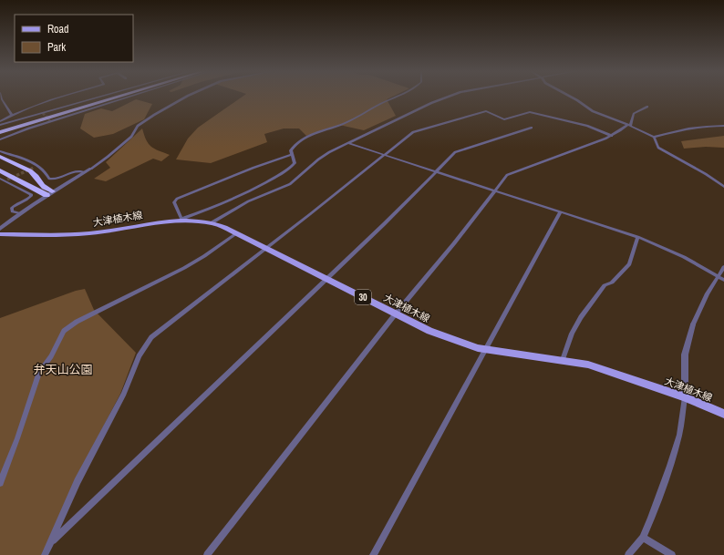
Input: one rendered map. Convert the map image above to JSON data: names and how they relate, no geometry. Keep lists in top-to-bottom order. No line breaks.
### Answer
{"streets":{"main road":["大津植木線","30"]},"parks":["弁天山公園"],"legend":["Road","Park"]}
